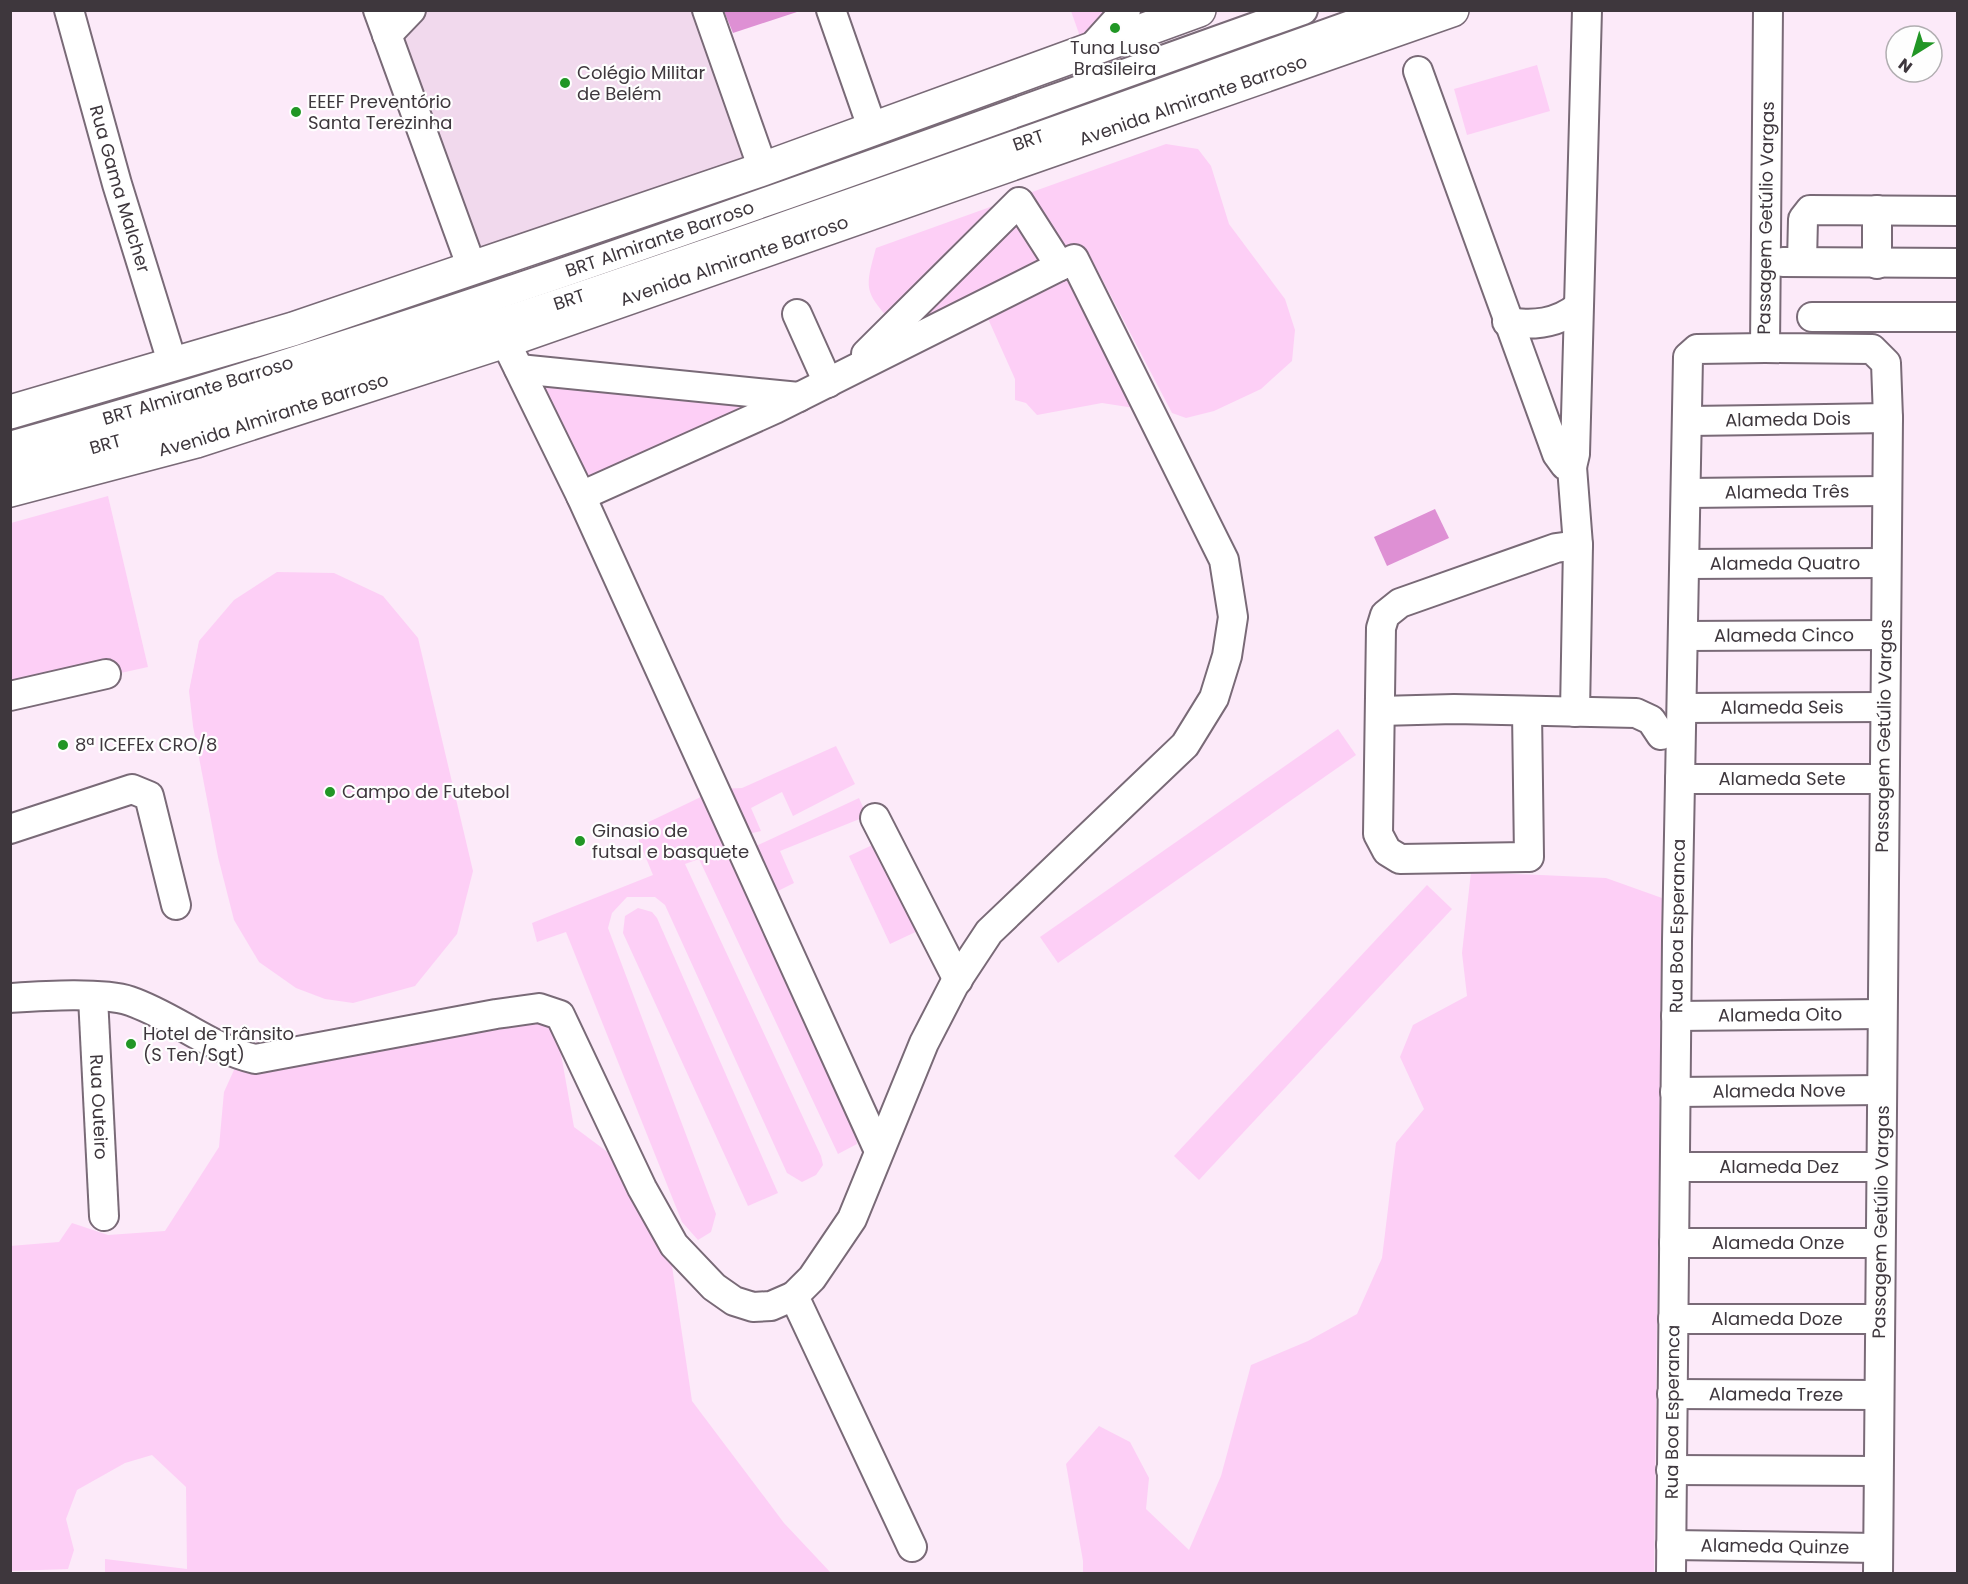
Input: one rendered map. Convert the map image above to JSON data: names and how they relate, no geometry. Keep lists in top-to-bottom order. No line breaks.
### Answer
{"streets":{"highway":["Avenida Almirante Barroso"],"street":["BRT","Rua Gama Malcher","Passagem Getúlio Vargas","BRT Almirante Barroso","Alameda Dois","Alameda Três","Alameda Quatro","Alameda Cinco","Alameda Seis","Alameda Sete","Rua Boa Esperanca","Alameda Oito","Alameda Nove","Rua Outeiro","Alameda Dez","Alameda Onze","Alameda Doze","Alameda Treze","Alameda Quinze"]},"crossings":[["Passagem Getúlio Vargas","Alameda Dois"],["Passagem Getúlio Vargas","Alameda Três"],["Passagem Getúlio Vargas","Alameda Quatro"],["Passagem Getúlio Vargas","Alameda Cinco"],["Passagem Getúlio Vargas","Alameda Seis"],["Passagem Getúlio Vargas","Alameda Sete"],["Passagem Getúlio Vargas","Rua Boa Esperanca"],["Passagem Getúlio Vargas","Alameda Oito"],["Passagem Getúlio Vargas","Alameda Nove"],["Passagem Getúlio Vargas","Alameda Dez"],["Passagem Getúlio Vargas","Alameda Onze"],["Passagem Getúlio Vargas","Alameda Doze"],["Passagem Getúlio Vargas","Alameda Treze"],["Passagem Getúlio Vargas","Alameda Quinze"],["Alameda Dois","Rua Boa Esperanca"],["Alameda Três","Rua Boa Esperanca"],["Alameda Quatro","Rua Boa Esperanca"],["Alameda Cinco","Rua Boa Esperanca"],["Alameda Seis","Rua Boa Esperanca"],["Alameda Sete","Rua Boa Esperanca"],["Rua Boa Esperanca","Alameda Oito"],["Rua Boa Esperanca","Alameda Nove"],["Rua Boa Esperanca","Alameda Dez"],["Rua Boa Esperanca","Alameda Onze"],["Rua Boa Esperanca","Alameda Doze"],["Rua Boa Esperanca","Alameda Treze"],["Rua Boa Esperanca","Alameda Quinze"]],"places":["Tuna Luso Brasileira","Colégio Militar de Belém","EEEF Preventório Santa Terezinha","8ª ICEFEx CRO/8","Campo de Futebol","Ginasio de futsal e basquete","Hotel de Trânsito (S Ten/Sgt)"],"north":"bottom left"}
